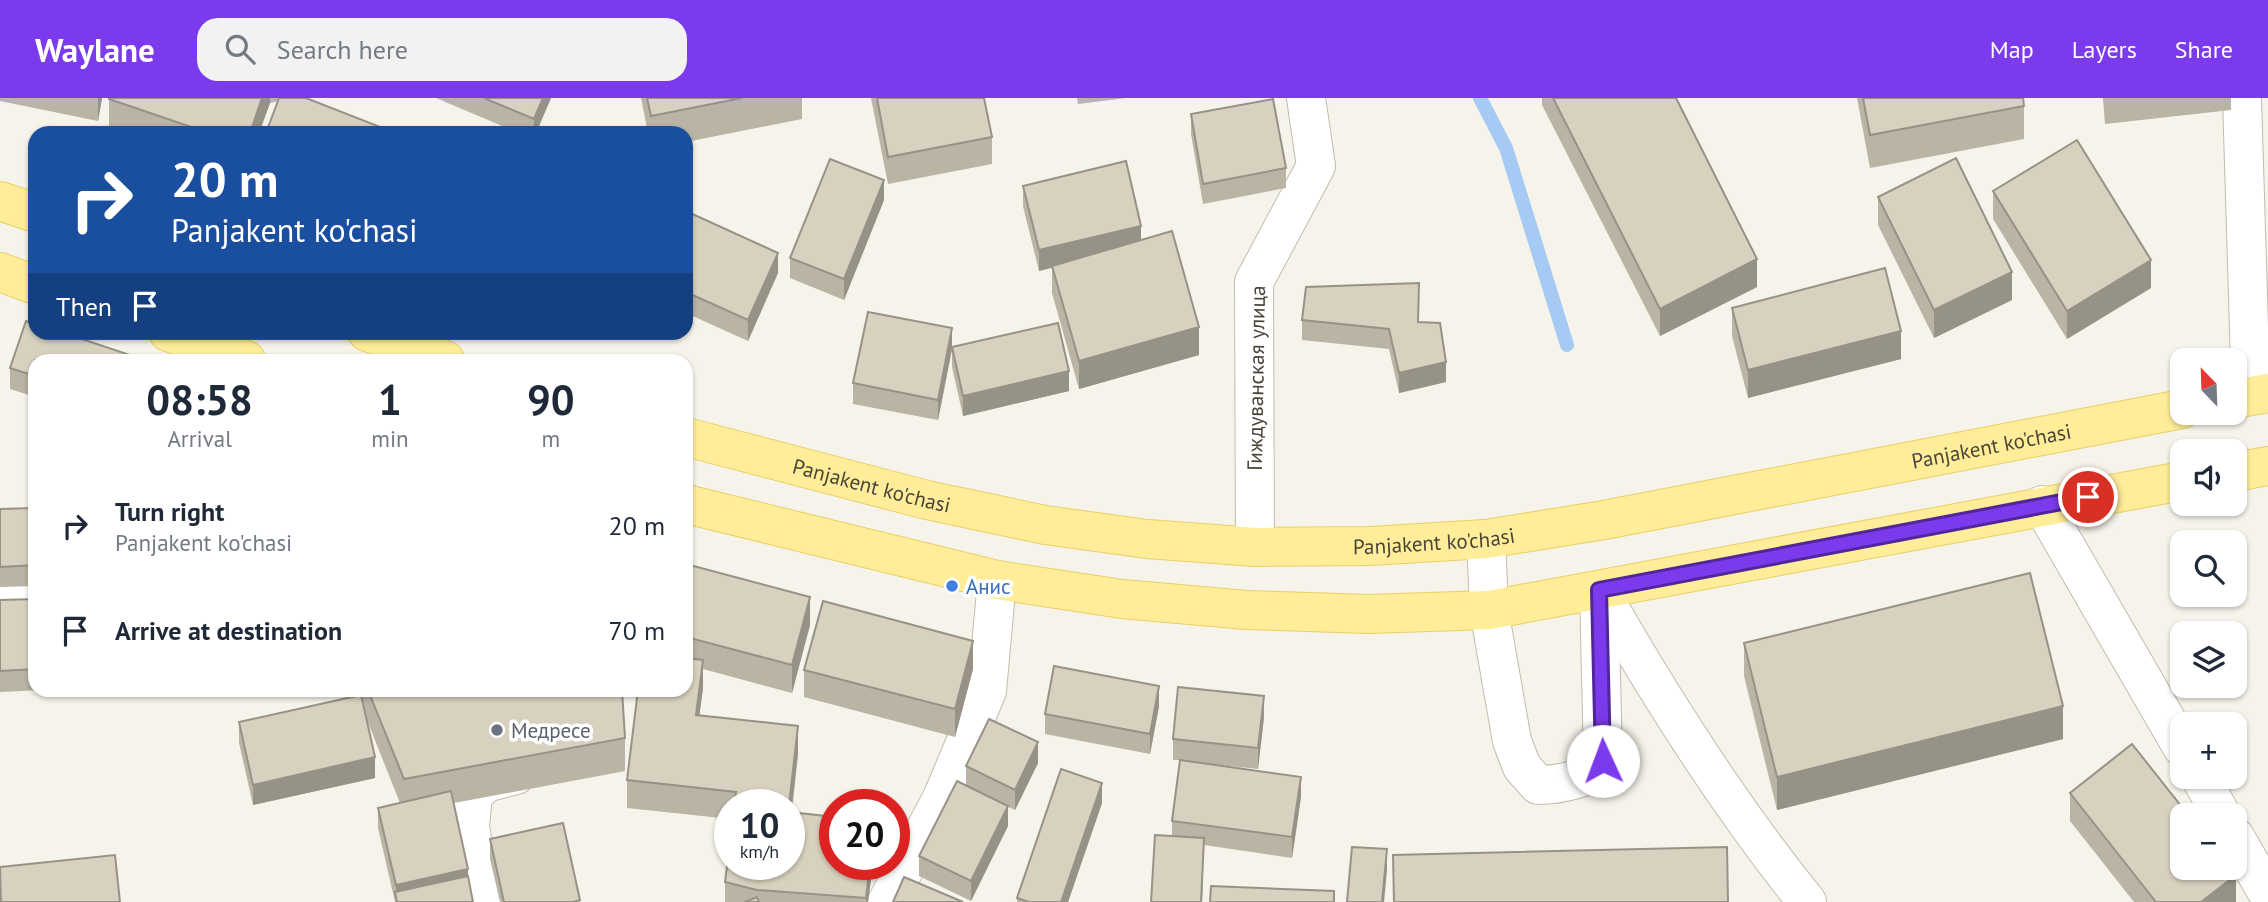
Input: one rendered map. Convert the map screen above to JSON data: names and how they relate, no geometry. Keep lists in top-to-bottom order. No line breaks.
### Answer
{"streets":{"main road":["Panjakent ko'chasi"],"street":["Гиждуванская улица"]},"crossings":[["Гиждуванская улица","Panjakent ko'chasi"]],"places":["Анис","Медресе"],"north":"top left","page":{"header":"Waylane","search":"Search here","nav":["Map","Layers","Share"],"turn":["20 m","Panjakent ko'chasi"],"then":"Then","map_buttons":["+","−"],"eta":["08:58","Arrival","1","min","90","m"],"list":[{"name":"Turn right","note":"Panjakent ko'chasi","value":"20 m"},{"name":"Arrive at destination","value":"70 m"}],"speed":"10 km/h","limit":"20"}}
